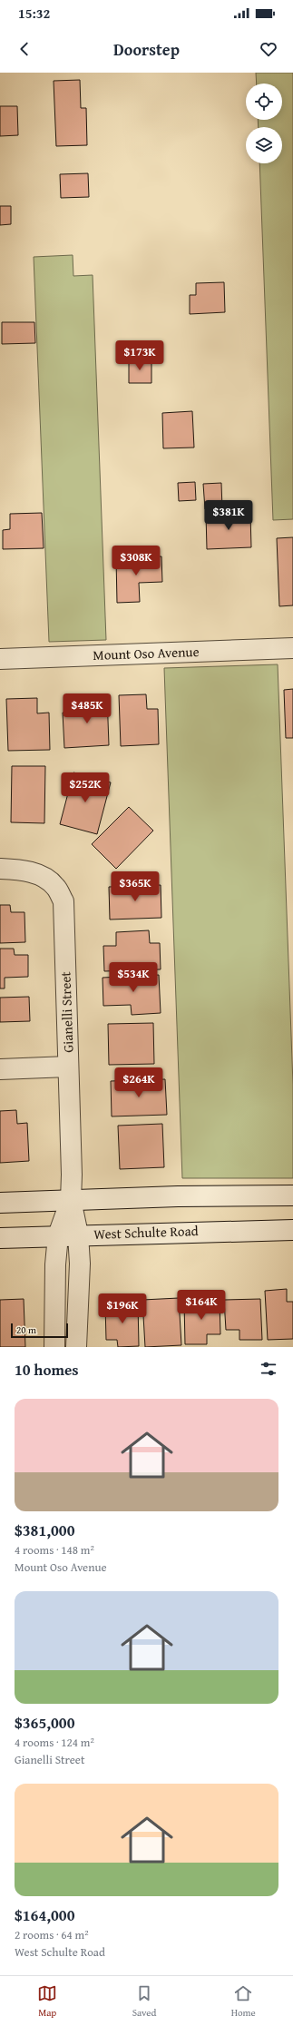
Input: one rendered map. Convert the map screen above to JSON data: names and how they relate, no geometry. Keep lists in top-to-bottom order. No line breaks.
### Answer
{"streets":{"street":["Mount Oso Avenue","Gianelli Street","West Schulte Road"]},"crossings":[["Gianelli Street","West Schulte Road"]],"scale_bar":"20 m","page":{"status":"15:32","header":"Doorstep","price":["$173K","$381K","$308K","$485K","$252K","$365K","$534K","$264K","$164K","$196K"],"scale":"20 m","heading":"10 homes","list":[{"name":"$381,000","note":"4 rooms · 148 m² · Mount Oso Avenue"},{"name":"$365,000","note":"4 rooms · 124 m² · Gianelli Street"},{"name":"$164,000","note":"2 rooms · 64 m² · West Schulte Road"}],"tabs":["Map","Saved","Home"]}}
